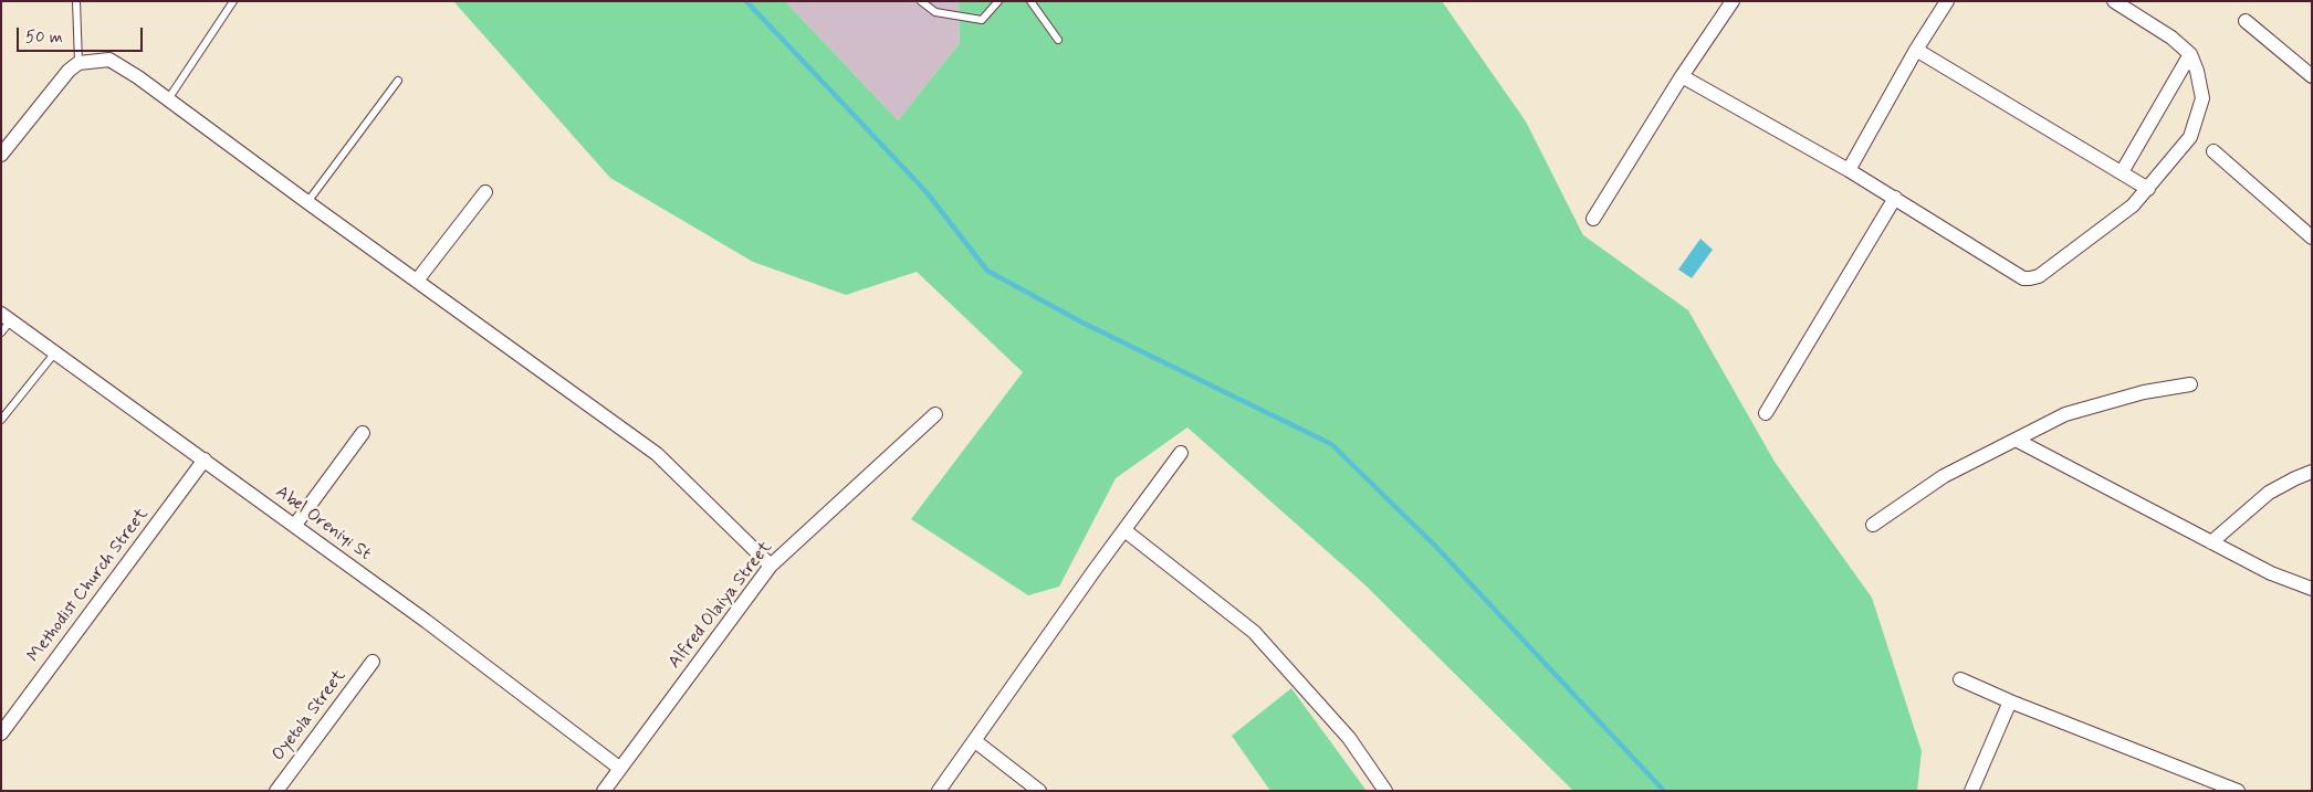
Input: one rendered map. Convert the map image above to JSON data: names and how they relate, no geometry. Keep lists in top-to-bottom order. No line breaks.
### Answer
{"streets":{"street":["Abel Oreniyi St","Methodist Church Street","Alfred Olaiya Street","Oyetola Street"]},"crossings":[["Abel Oreniyi St","Methodist Church Street"],["Abel Oreniyi St","Alfred Olaiya Street"]],"scale_bar":"50 m"}
